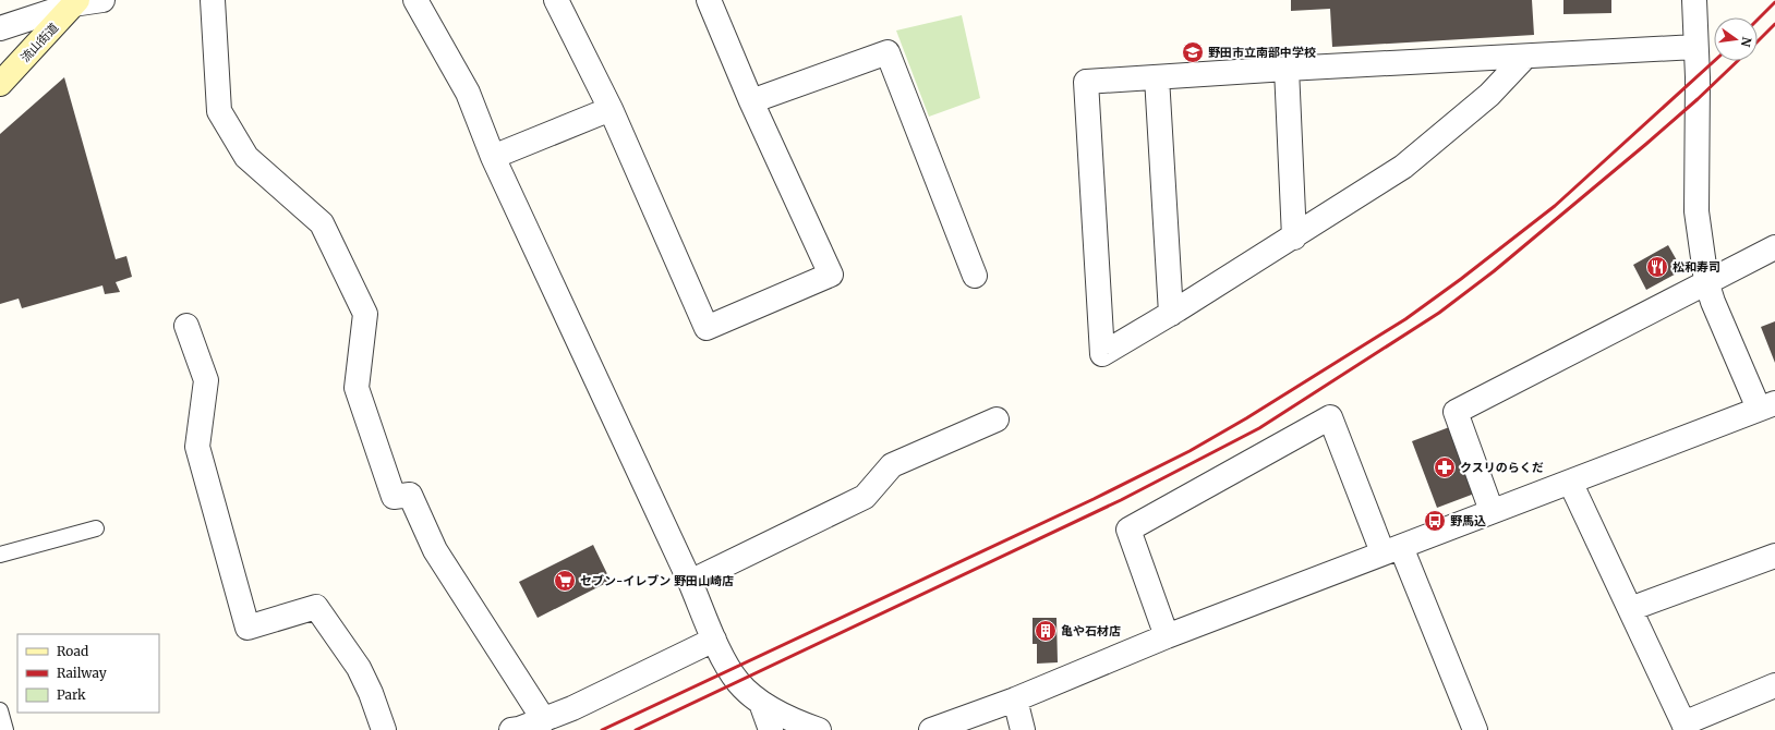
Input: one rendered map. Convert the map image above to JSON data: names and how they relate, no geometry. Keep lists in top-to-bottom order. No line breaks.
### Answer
{"streets":{"street":["流山街道"]},"places":{"school or university":["野田市立南部中学校"],"restaurant":["松和寿司"],"pharmacy":["クスリのらくだ"],"bus stop":["野馬込"],"supermarket":["セブン-イレブン 野田山崎店"],"building":["亀や石材店"]},"legend":["Road","Railway","Park"],"north":"right"}
